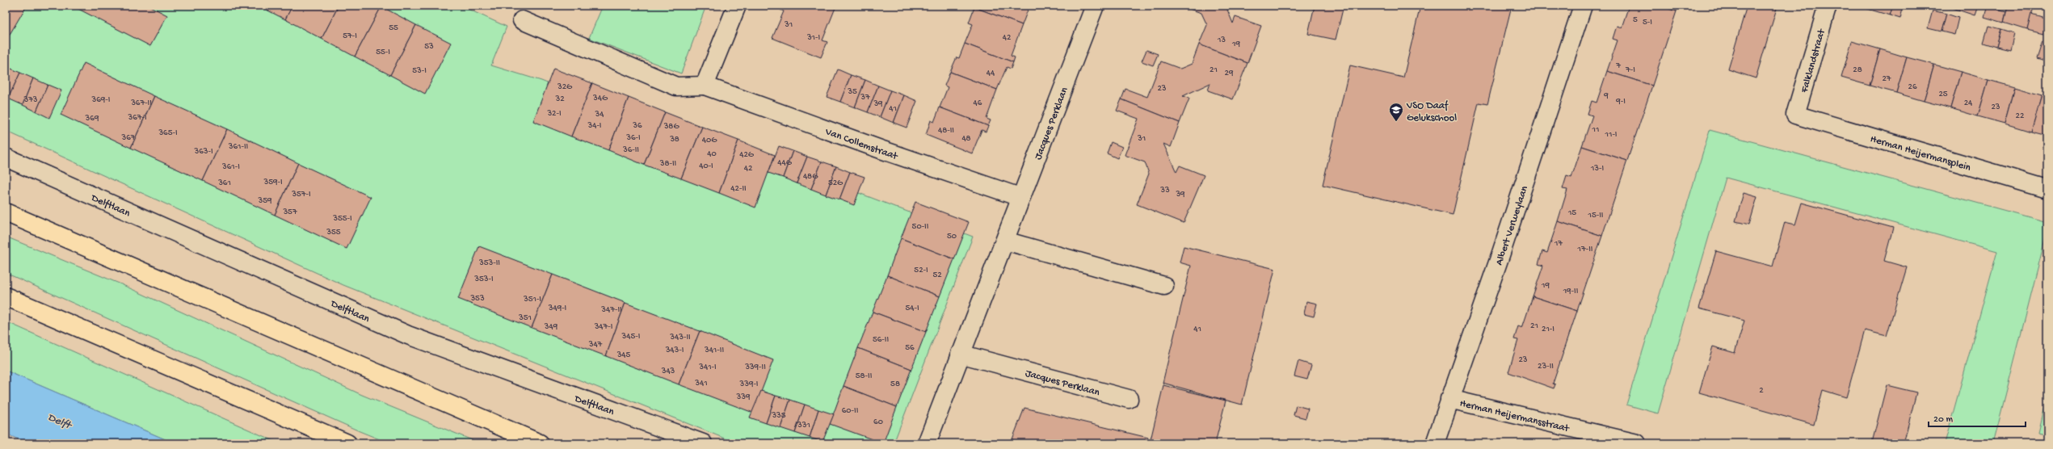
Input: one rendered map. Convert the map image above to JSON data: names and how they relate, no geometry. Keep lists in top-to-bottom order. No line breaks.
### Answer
{"streets":{"street":["Falklandstraat","Jacques Perklaan","Van Collemstraat","Herman Heijermansplein","Delftlaan","Albert Verweylaan","Herman Heijermansstraat"]},"crossings":[["Falklandstraat","Herman Heijermansplein"],["Jacques Perklaan","Van Collemstraat"],["Albert Verweylaan","Herman Heijermansstraat"]],"water":["Delft"],"places":{"school or university":["VSO Daaf Gelukschool"]},"house_numbers":["5","5-I","31","55","57-I","31-I","42","13","19","53","55-I","7","21","7-I","28","53-I","44","29","27","32G","26","23","35","25","9","37","34G","32","373","369-I","9-I","367-II","46","24","39","23","41","32-I","34","22","367-I","369","34-I","36","38G","11","48-II","365-I","11-I","367","36-I","48","31","38","40G","361-II","36-II","363-I","40","42G","44G","38-II","40-I","361-I","42","13-I","48G","359-I","361","52G","42-II","33","357-I","39","359","357","15","15-II","355-I","50-II","355","50","17","17-II","353-II","52-I","52","353-I","19","19-II","353","351-I","349-I","54-I","347-II","351","21","349","347-I","41","21-I","345-I","343-II","56-II","347","56","343-I","341-II","345","23","23-II","341-I","339-II","343","58-II","341","339-I","58","2","339","60-II","335","60","331"],"scale_bar":"20 m"}
